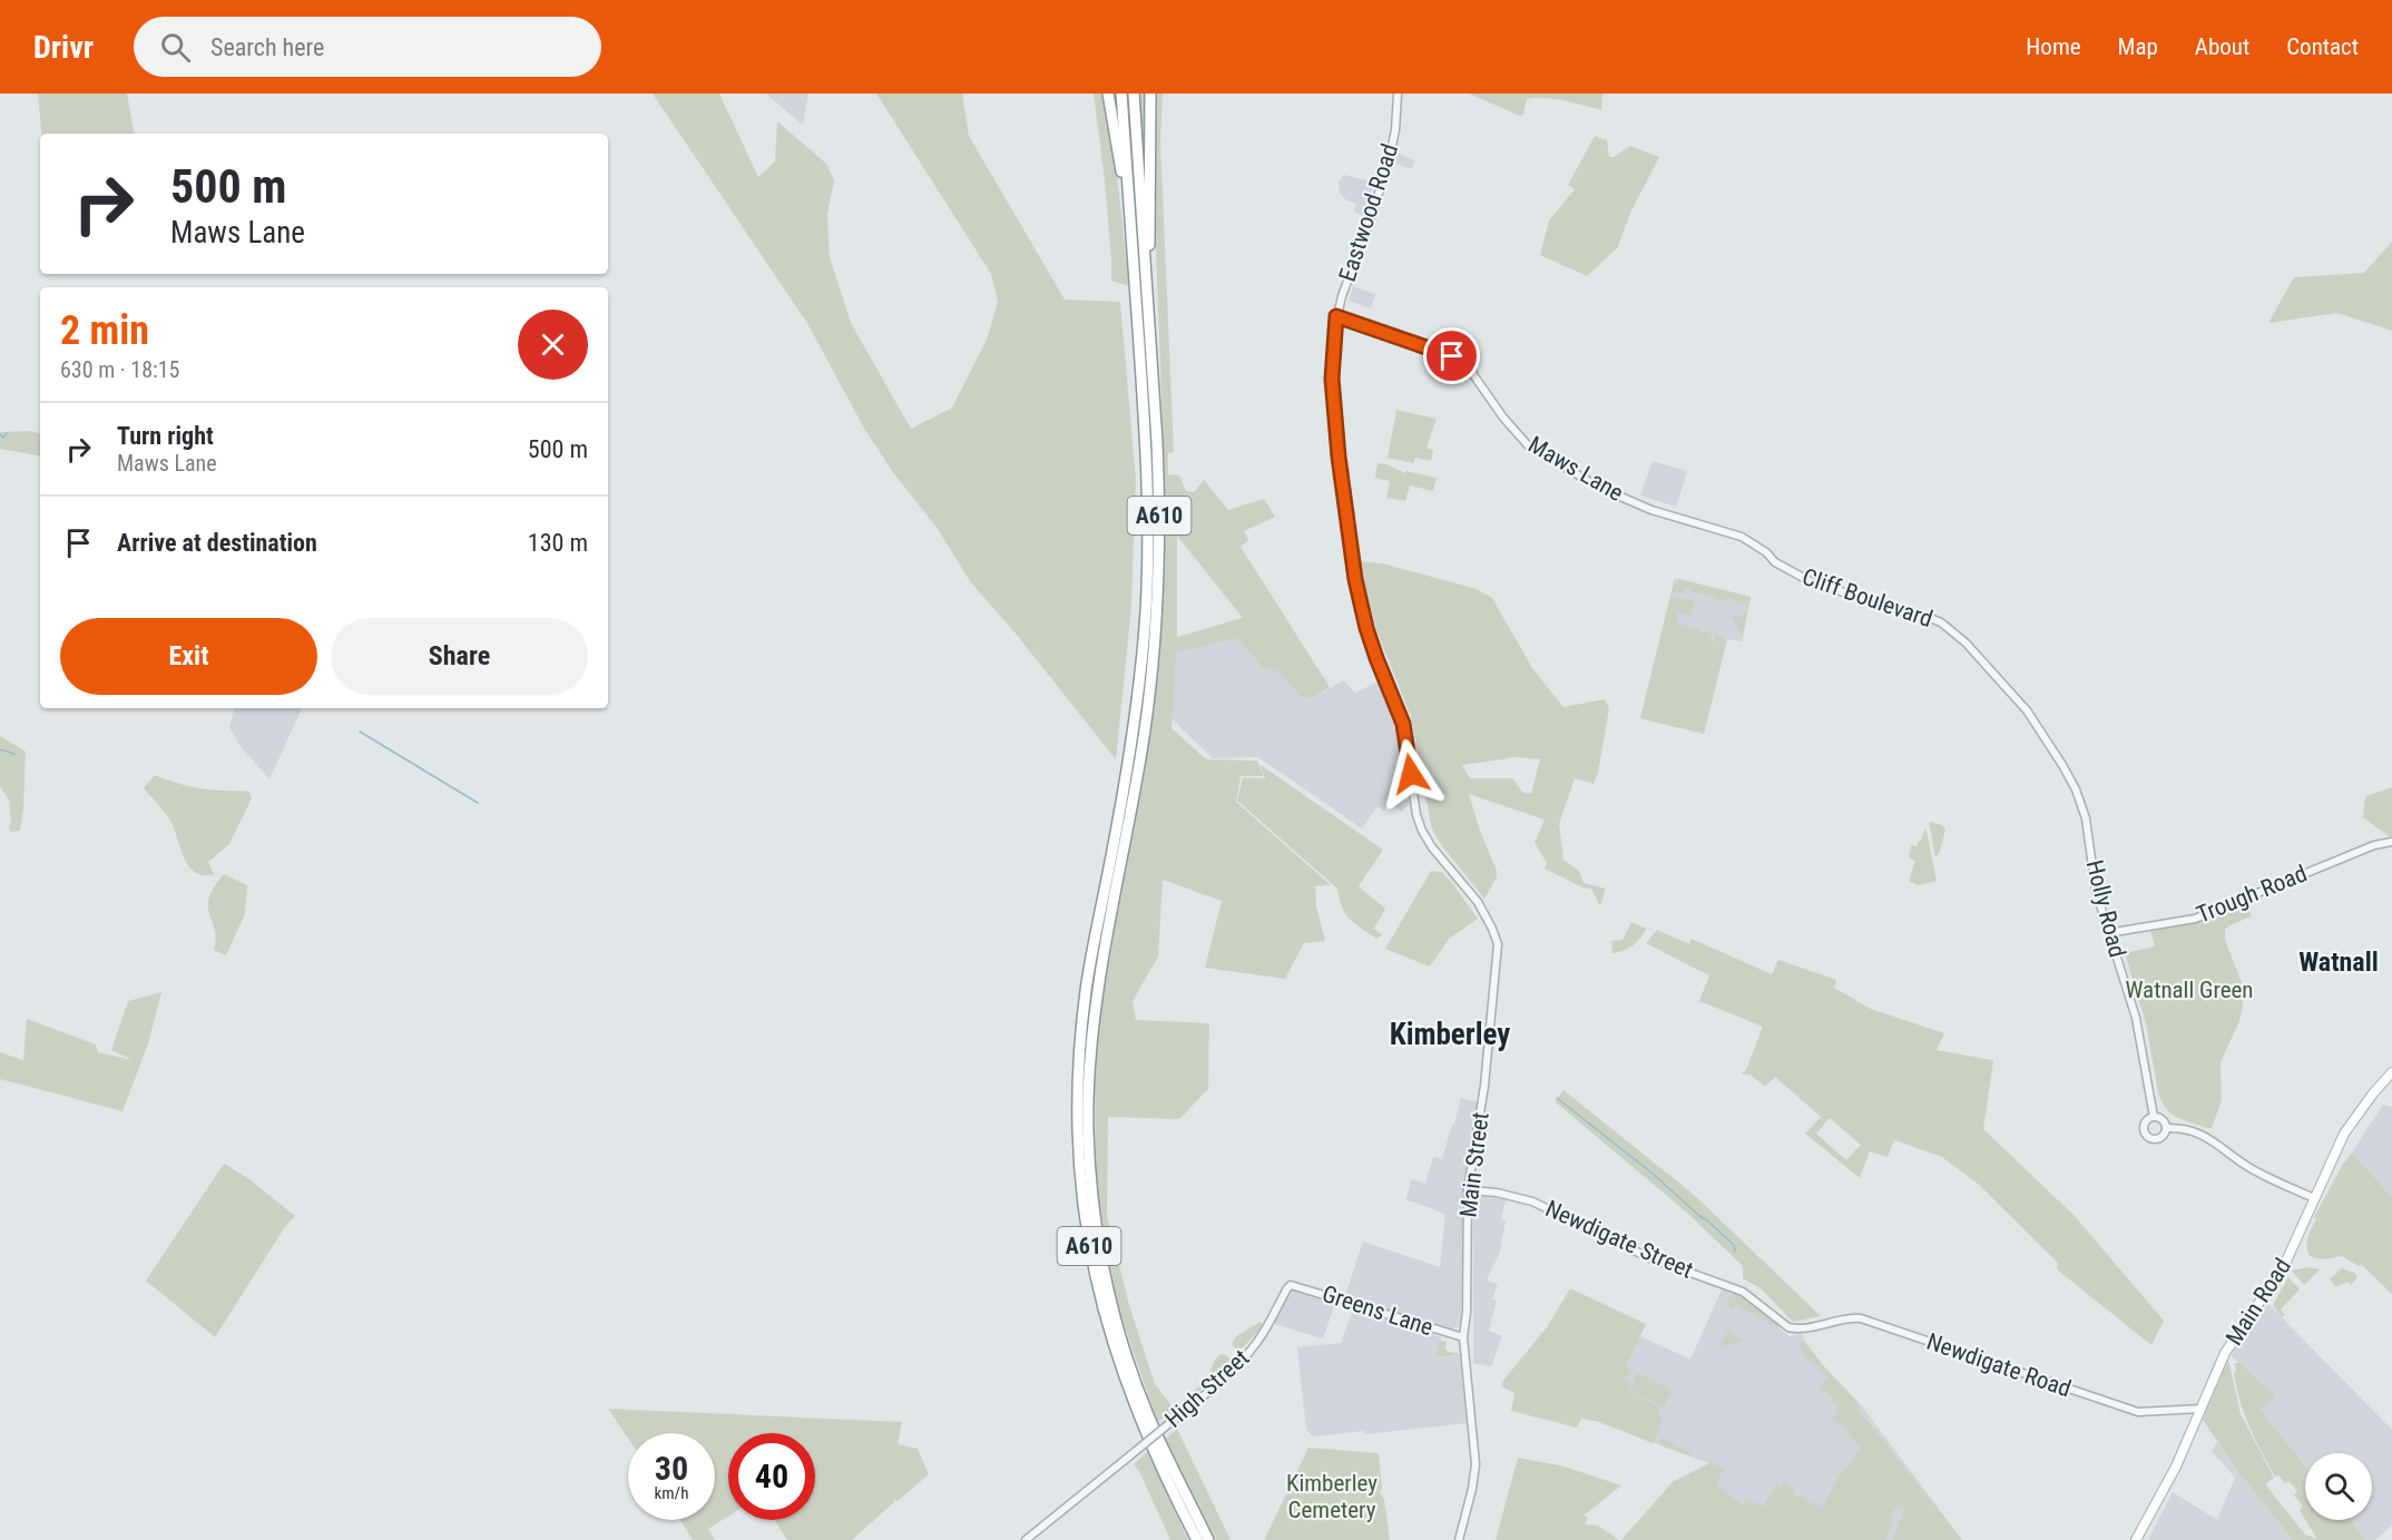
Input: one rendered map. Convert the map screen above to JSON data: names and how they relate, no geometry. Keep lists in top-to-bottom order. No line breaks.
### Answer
{"streets":{"highway":["A610"],"main road":["Main Road"],"street":["Eastwood Road","Maws Lane","Cliff Boulevard","Trough Road","Holly Road","Main Street","Newdigate Street","Greens Lane","Newdigate Road","High Street"]},"crossings":[["Eastwood Road","Maws Lane"],["Eastwood Road","Main Street"],["Maws Lane","Cliff Boulevard"],["Cliff Boulevard","Holly Road"],["Trough Road","Holly Road"],["Main Street","Newdigate Street"],["Main Street","Greens Lane"],["Newdigate Street","Newdigate Road"],["Main Road","Newdigate Road"],["Greens Lane","High Street"]],"districts":["Watnall","Kimberley"],"parks":["Watnall Green","Kimberley Cemetery"],"page":{"header":"Drivr","search":"Search here","nav":["Home","Map","About","Contact"],"turn":["500 m","Maws Lane"],"heading":["2 min","630 m · 18:15"],"list":[{"name":"Turn right","note":"Maws Lane","value":"500 m"},{"name":"Arrive at destination","value":"130 m"}],"buttons":["Exit","Share"],"speed":"30 km/h","limit":"40"}}
